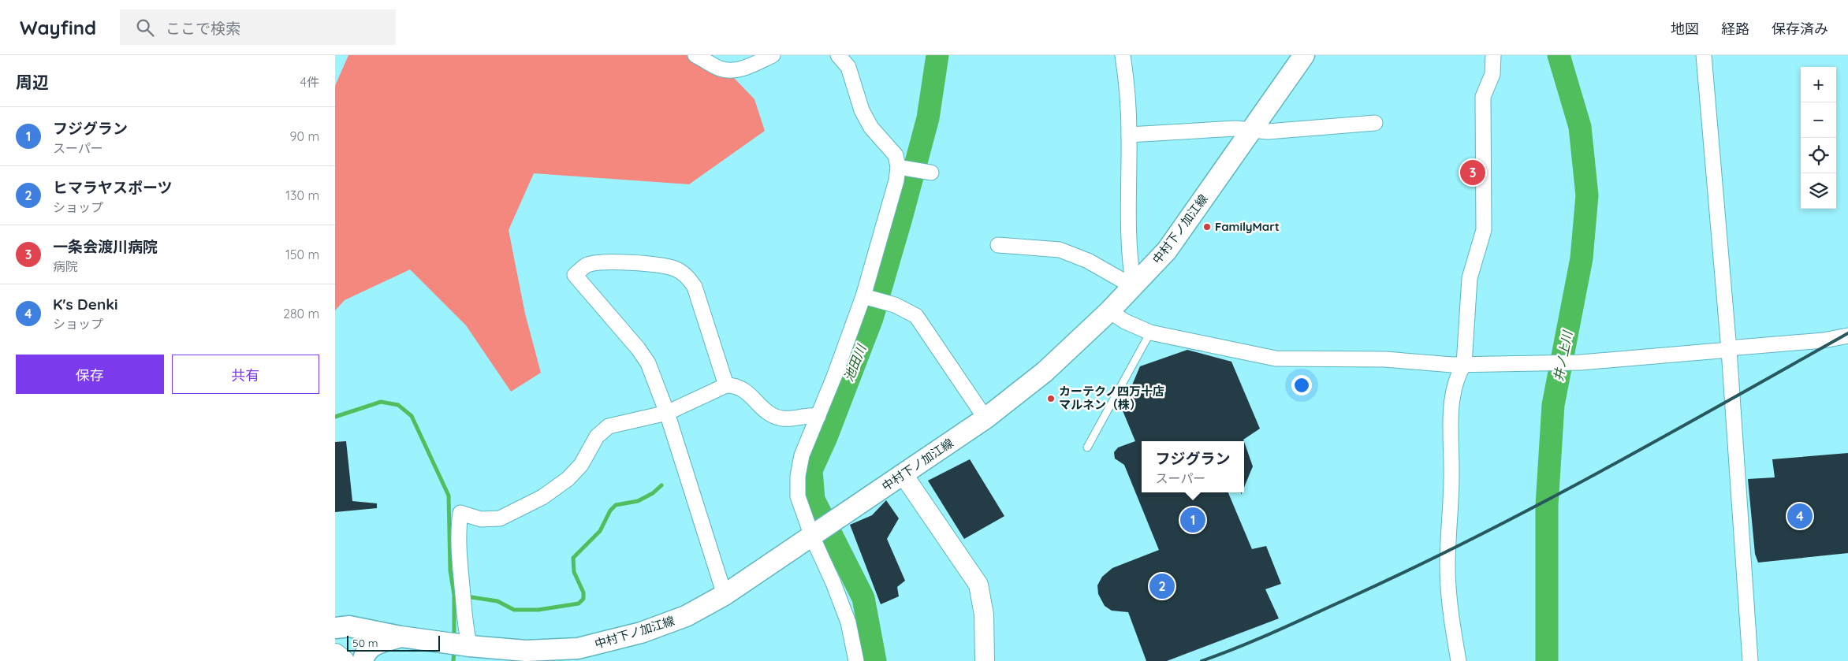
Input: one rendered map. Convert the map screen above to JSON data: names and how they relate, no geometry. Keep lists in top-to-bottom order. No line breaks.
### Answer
{"streets":{"main road":["中村下ノ加江線"]},"water":["井ノ上川","池田川"],"places":["FamilyMart","カーテクノ四万十店 マルネン（株）"],"scale_bar":"50 m","page":{"header":"Wayfind","search":"ここで検索","nav":["地図","経路","保存済み"],"heading":["周辺","4件"],"map_buttons":["+","−"],"list":[{"mark":"1","name":"フジグラン","note":"スーパー","value":"90 m"},{"mark":"2","name":"ヒマラヤスポーツ","note":"ショップ","value":"130 m"},{"mark":"3","name":"一条会渡川病院","note":"病院","value":"150 m"},{"mark":"4","name":"K's Denki","note":"ショップ","value":"280 m"}],"pins":["3","4","1","2"],"buttons":["保存","共有"],"popup":["フジグラン","スーパー"],"scale":"50 m"}}
